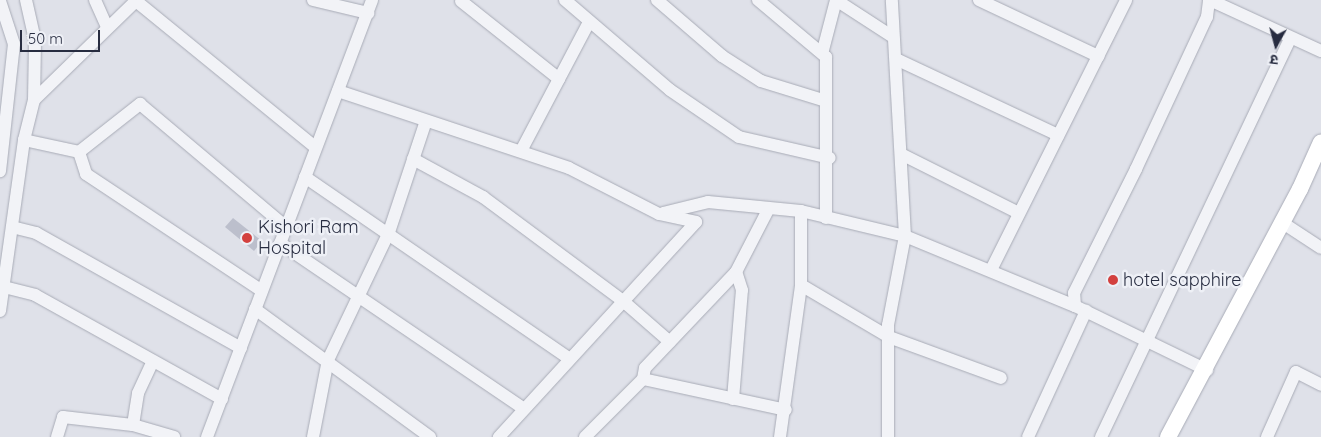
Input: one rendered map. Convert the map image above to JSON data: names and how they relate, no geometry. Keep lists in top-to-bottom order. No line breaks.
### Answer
{"places":["Kishori Ram Hospital","hotel sapphire"],"scale_bar":"50 m","north":"bottom"}
